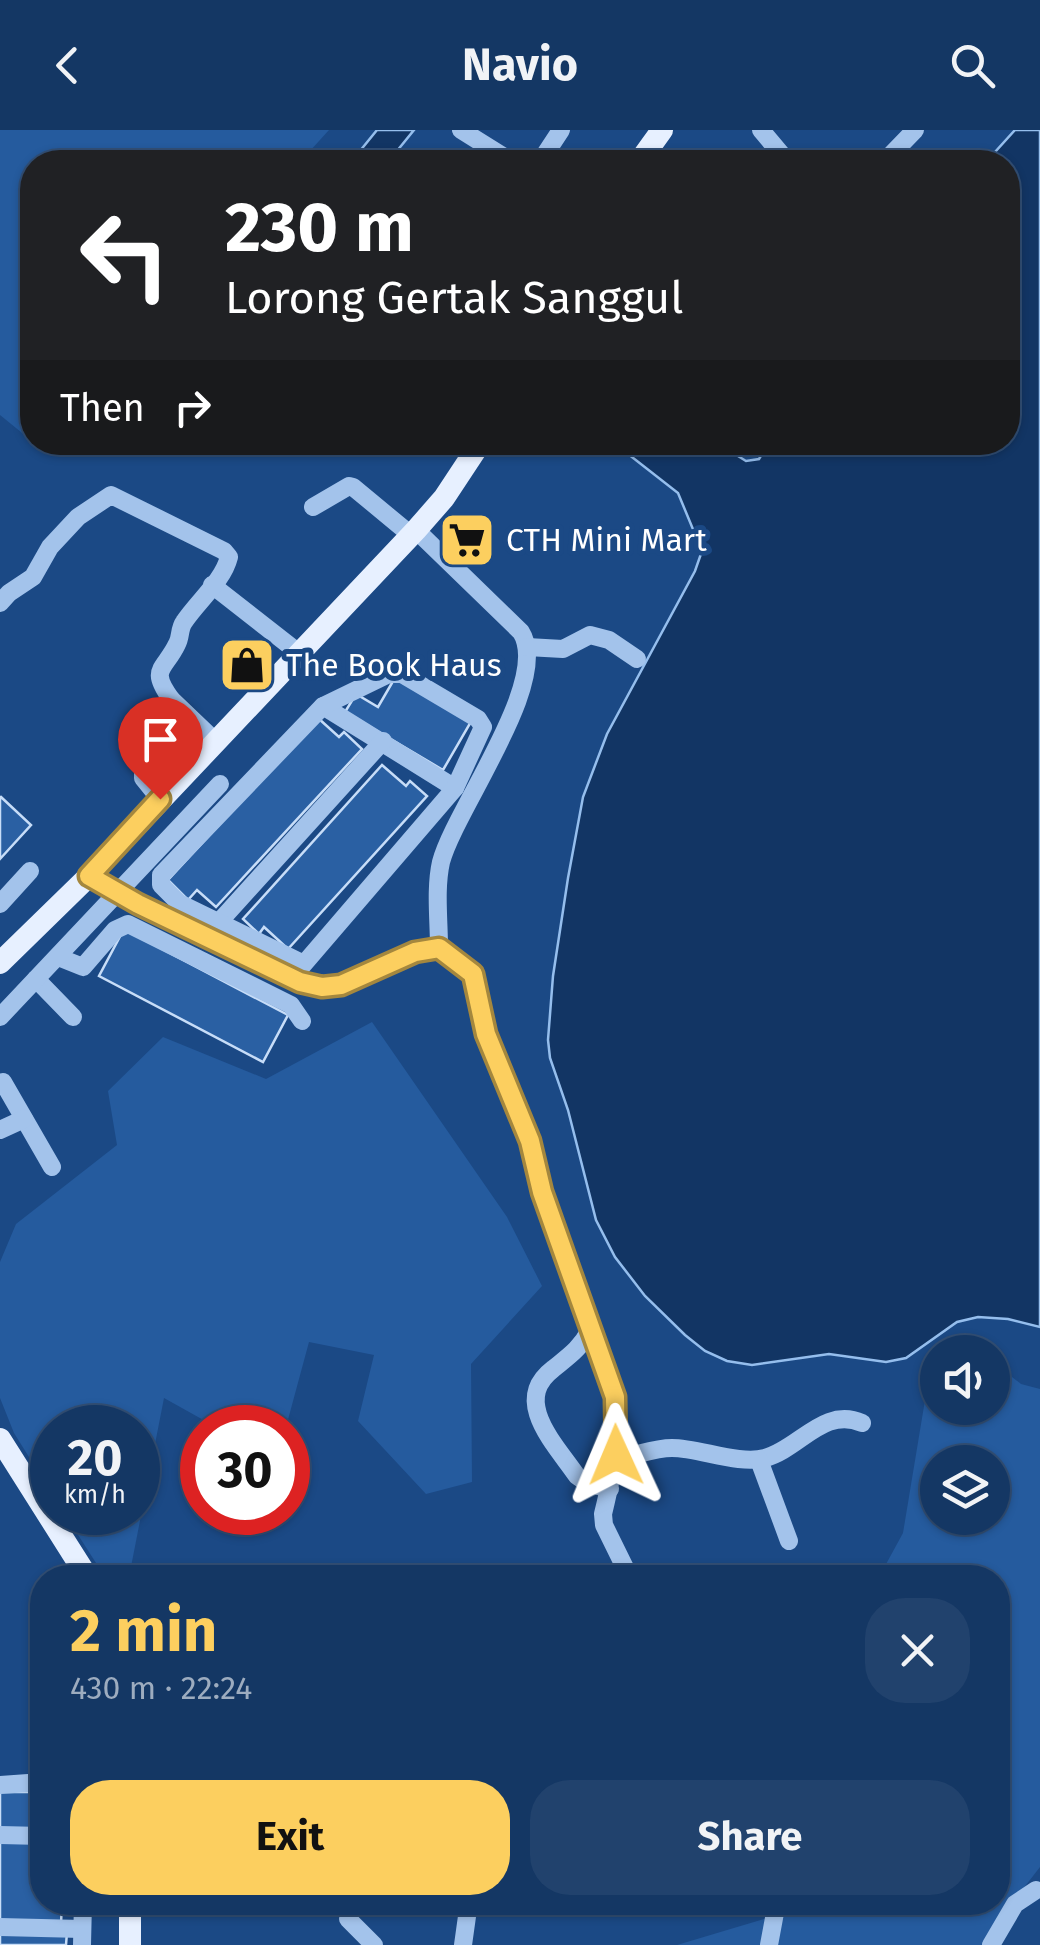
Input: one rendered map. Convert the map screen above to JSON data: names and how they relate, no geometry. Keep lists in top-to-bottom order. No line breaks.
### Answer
{"places":{"supermarket":["CTH Mini Mart"],"shop":["The Book Haus"]},"page":{"header":"Navio","turn":["230 m","Lorong Gertak Sanggul"],"then":"Then","speed":"20 km/h","limit":"30","heading":["2 min","430 m · 22:24"],"buttons":["Exit","Share"]}}
